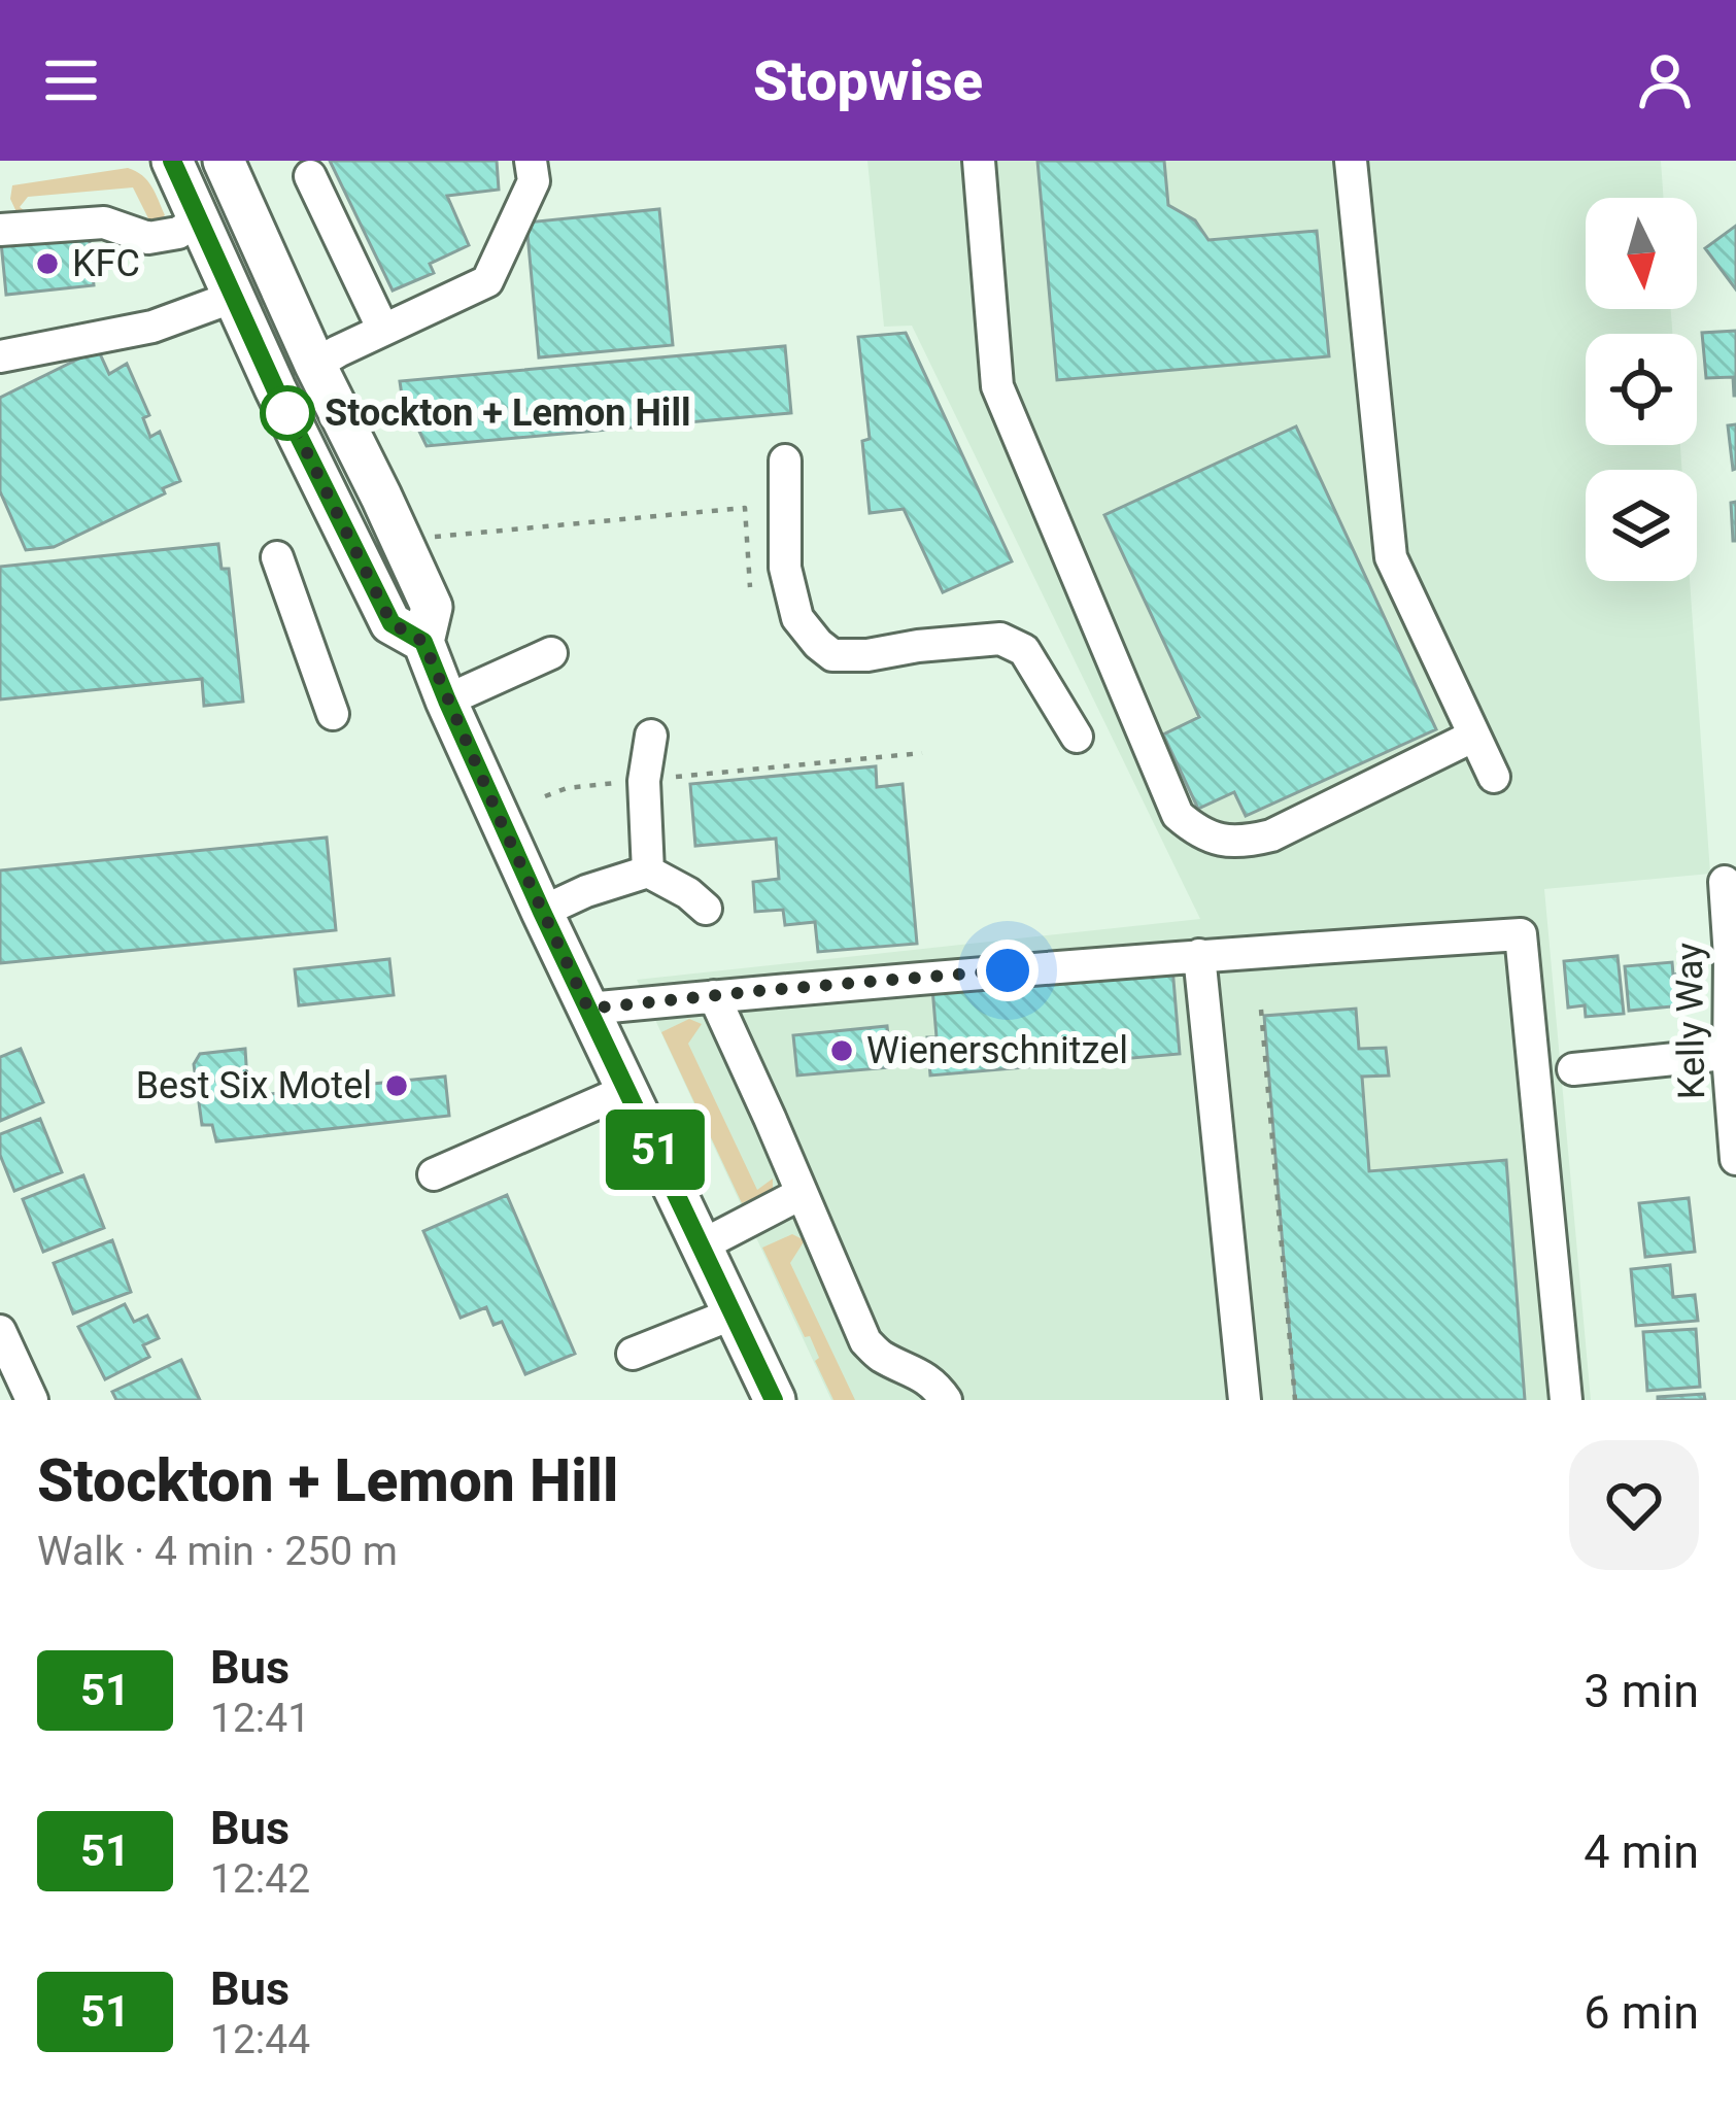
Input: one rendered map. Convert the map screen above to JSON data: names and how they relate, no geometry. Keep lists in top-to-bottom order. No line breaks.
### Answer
{"streets":{"street":["Kelly Way"]},"places":["KFC","Stockton + Lemon Hill","Wienerschnitzel","Best Six Motel"],"lines":["bus line 51"],"north":"bottom","page":{"header":"Stopwise","on_map":"51","heading":["Stockton + Lemon Hill","Walk · 4 min · 250 m"],"list":[{"mark":"51","name":"Bus","note":"12:41","value":"3 min"},{"mark":"51","name":"Bus","note":"12:42","value":"4 min"},{"mark":"51","name":"Bus","note":"12:44","value":"6 min"}]}}
